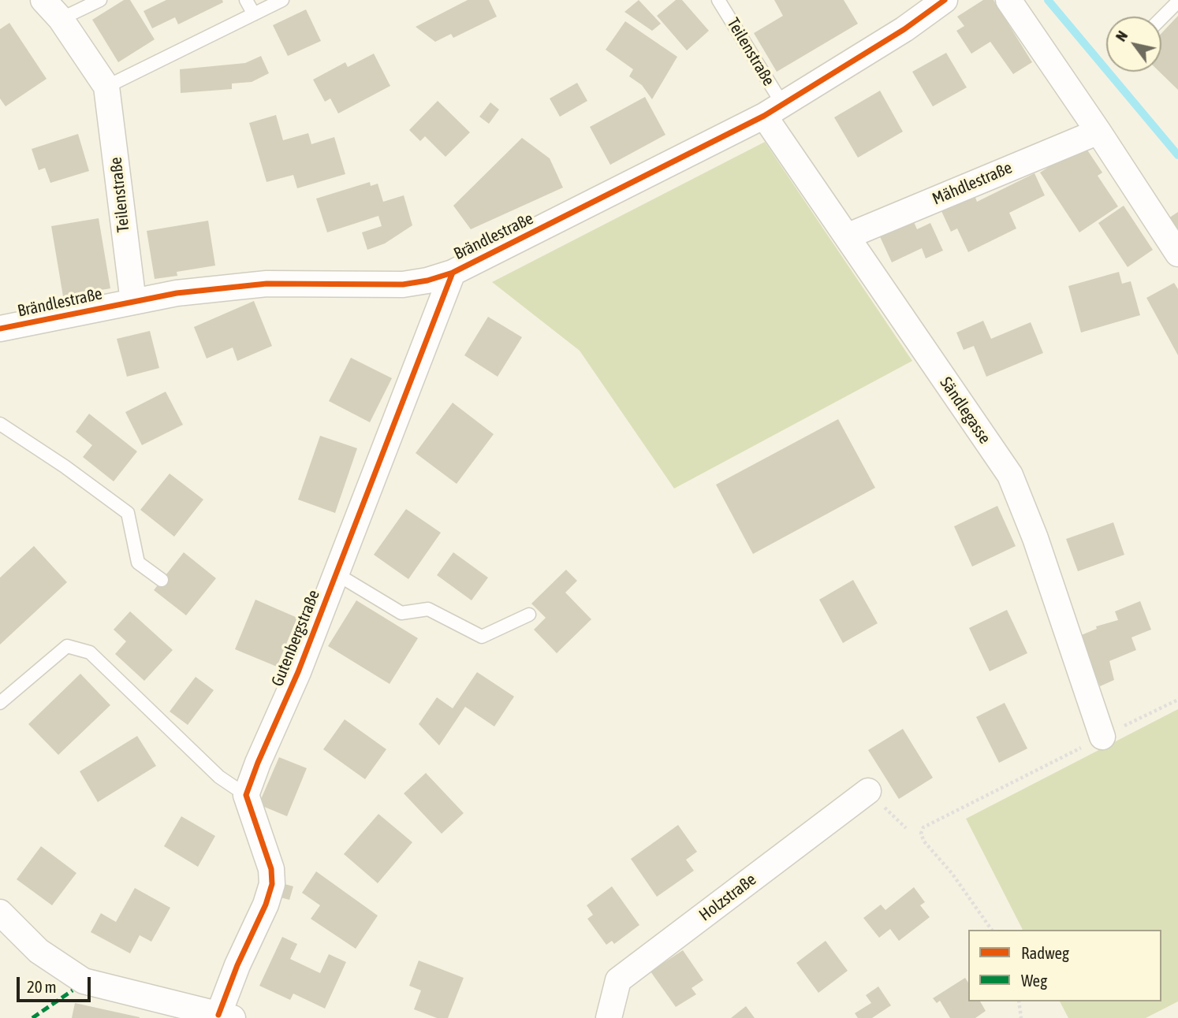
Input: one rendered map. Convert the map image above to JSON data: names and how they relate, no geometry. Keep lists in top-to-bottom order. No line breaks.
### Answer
{"streets":{"street":["Teilenstraße","Mähdlestraße","Brändlestraße","Sändlegasse","Gutenbergstraße","Holzstraße"]},"crossings":[["Teilenstraße","Brändlestraße"],["Teilenstraße","Sändlegasse"],["Mähdlestraße","Sändlegasse"],["Brändlestraße","Sändlegasse"],["Brändlestraße","Gutenbergstraße"]],"legend":["Radweg","Weg"],"scale_bar":"20 m","north":"top left"}
